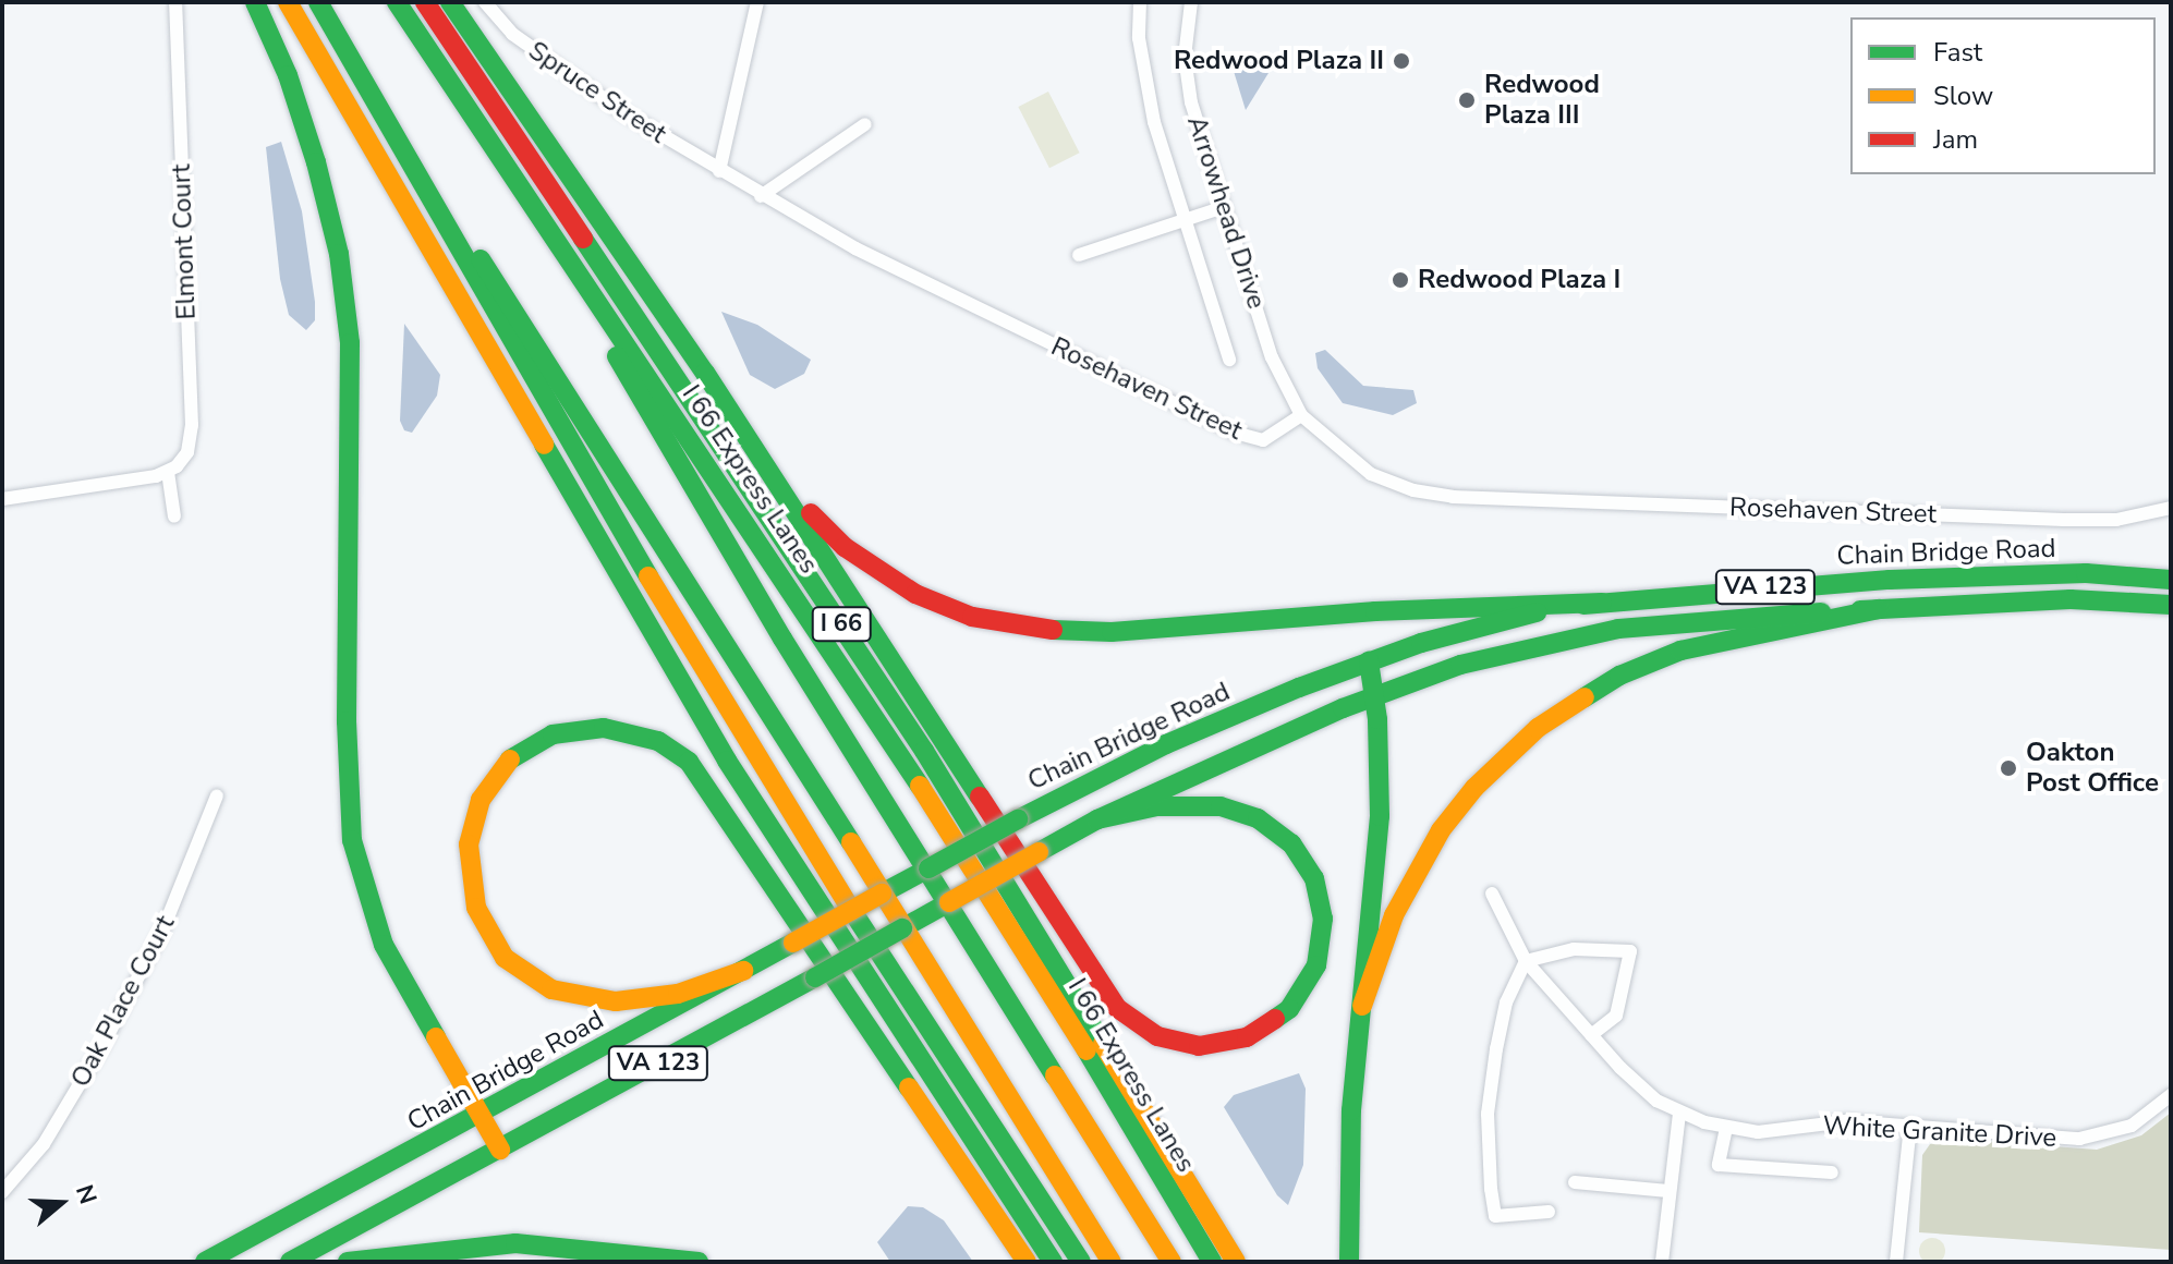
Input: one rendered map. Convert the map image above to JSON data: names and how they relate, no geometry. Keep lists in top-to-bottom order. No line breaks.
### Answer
{"streets":{"main road":["I 66 Express Lanes","Chain Bridge Road","VA 123","I 66"],"street":["Spruce Street","Arrowhead Drive","Elmont Court","Rosehaven Street","Oak Place Court","White Granite Drive"]},"crossings":[["Spruce Street","Rosehaven Street"],["Arrowhead Drive","Rosehaven Street"]],"places":["Redwood Plaza II","Redwood Plaza III","Redwood Plaza I","Oakton Post Office"],"legend":["Fast","Slow","Jam"],"north":"right"}
